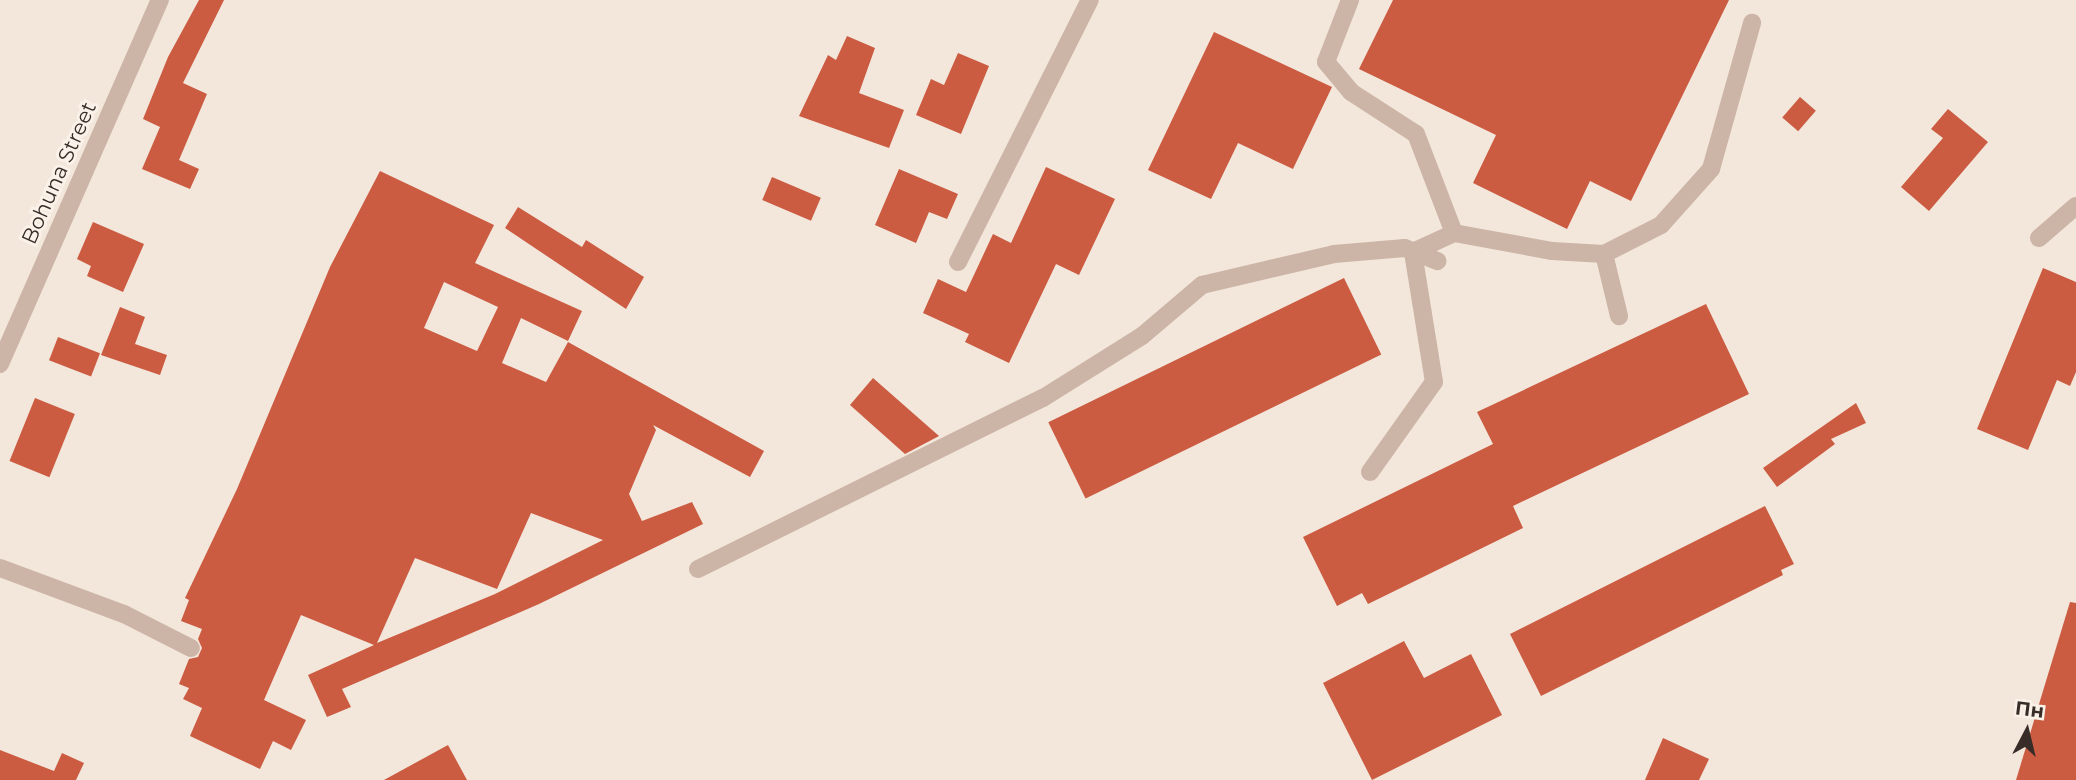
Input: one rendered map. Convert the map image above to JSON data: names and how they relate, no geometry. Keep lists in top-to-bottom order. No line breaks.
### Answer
{"streets":{"street":["Bohuna Street"]},"north":"top"}
